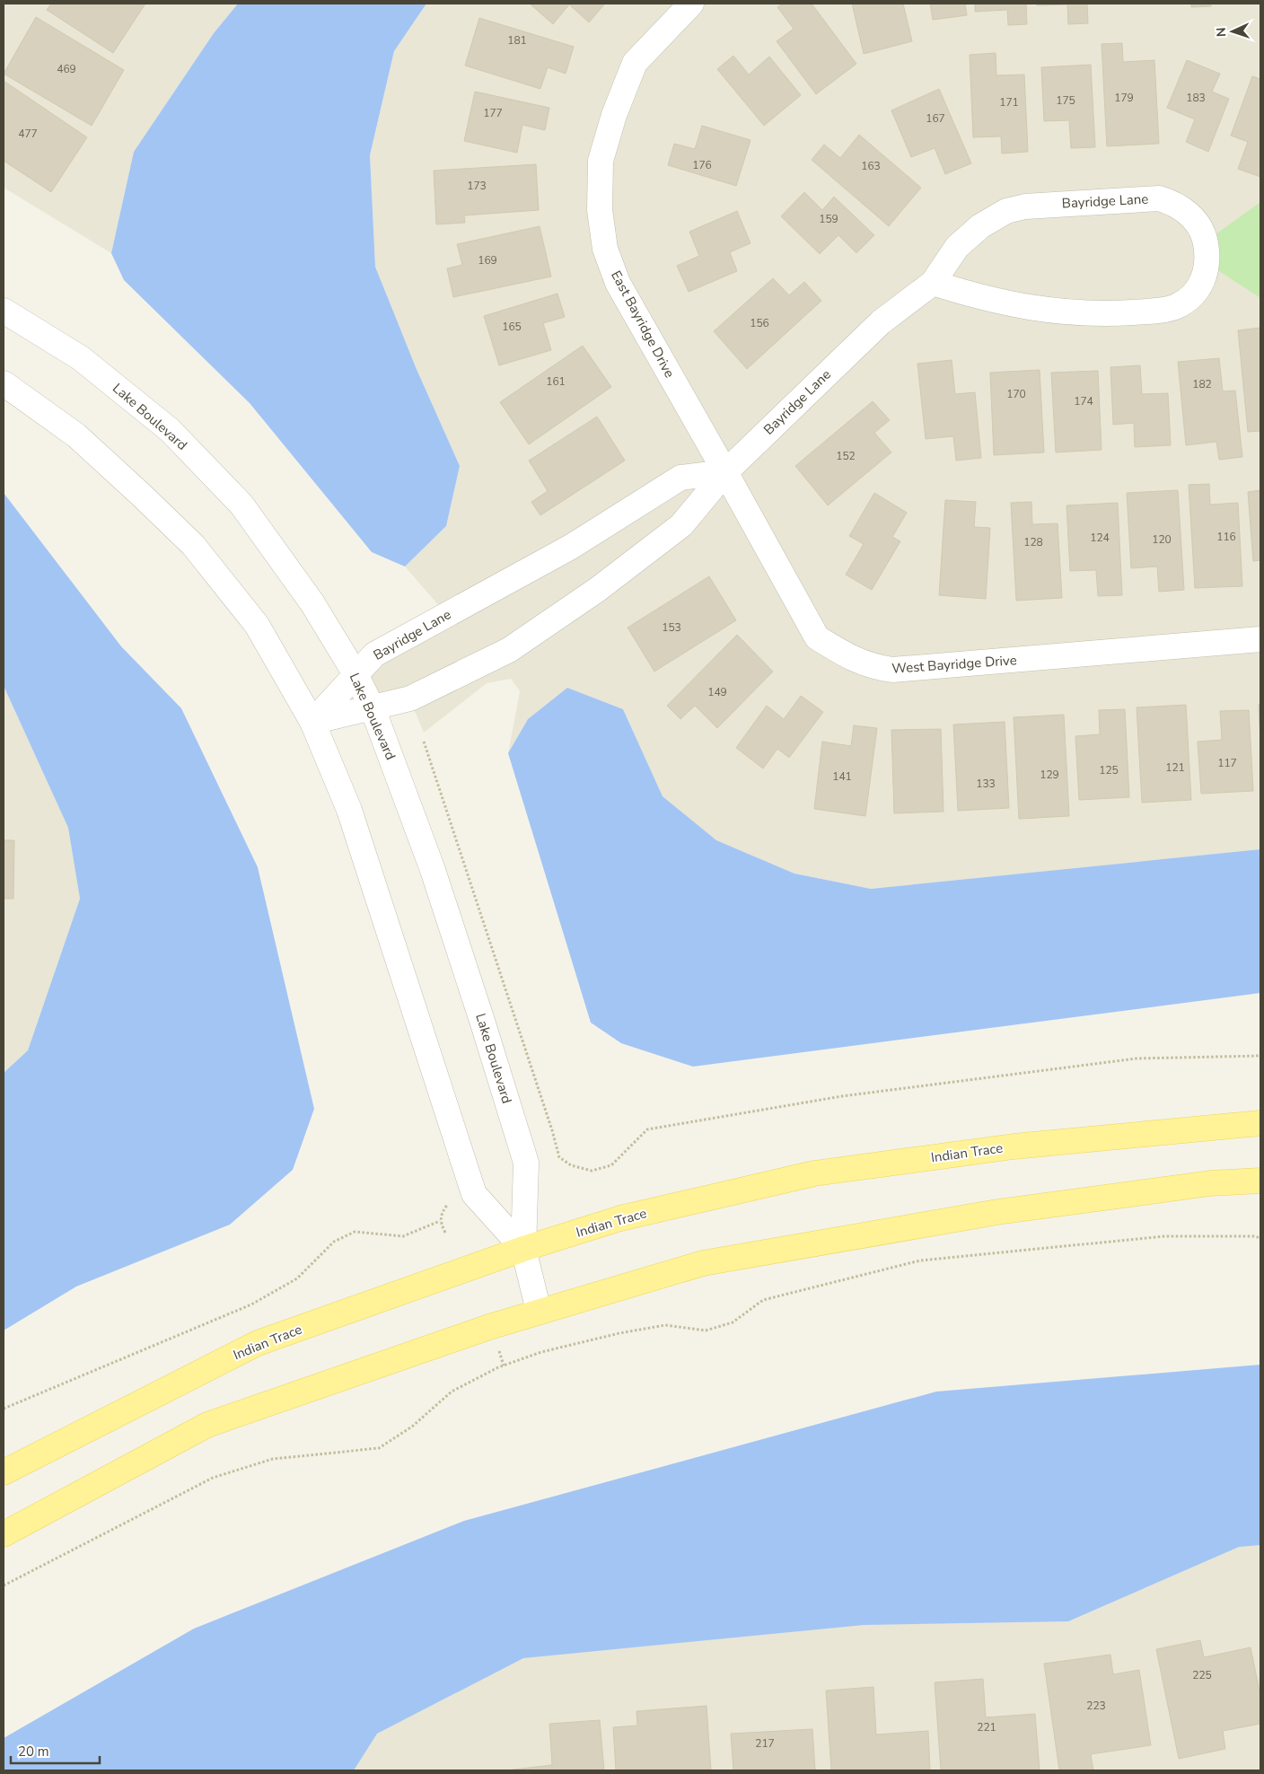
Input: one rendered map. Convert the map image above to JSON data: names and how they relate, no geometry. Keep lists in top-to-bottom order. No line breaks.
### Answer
{"streets":{"main road":["Indian Trace"],"street":["Bayridge Lane","East Bayridge Drive","Lake Boulevard","West Bayridge Drive"]},"crossings":[["Bayridge Lane","East Bayridge Drive"],["Bayridge Lane","Lake Boulevard"],["Bayridge Lane","West Bayridge Drive"],["East Bayridge Drive","West Bayridge Drive"],["Lake Boulevard","Indian Trace"]],"house_numbers":["181","469","179","183","175","171","177","167","477","176","163","173","159","169","156","165","161","182","170","174","152","116","124","120","128","153","149","117","121","125","129","141","133","225","223","221","217"],"scale_bar":"20 m","north":"left"}
